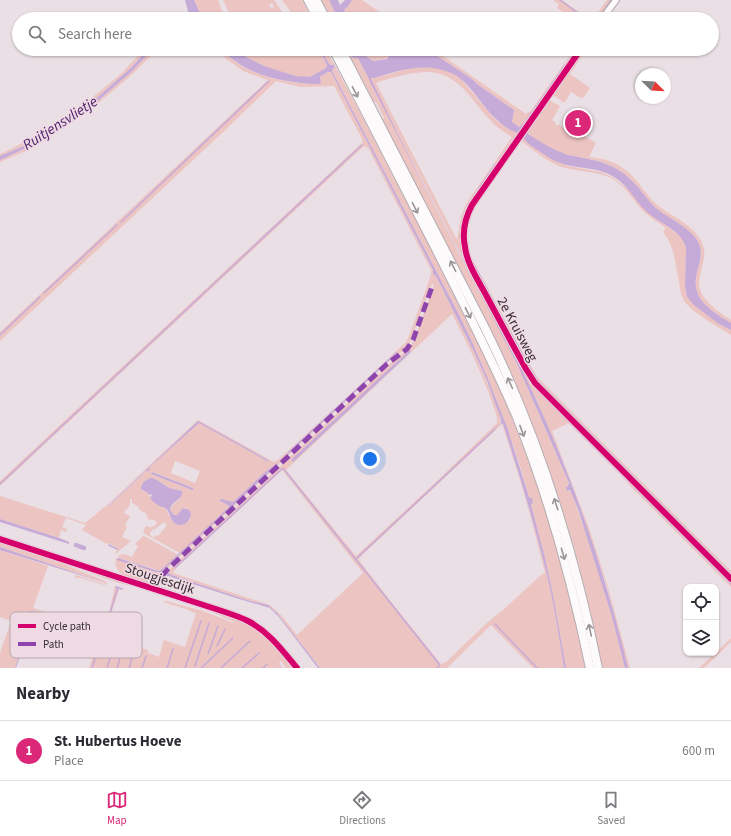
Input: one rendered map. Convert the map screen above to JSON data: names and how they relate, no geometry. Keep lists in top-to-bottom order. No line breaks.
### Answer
{"streets":{"street":["2e Kruisweg","Stougjesdijk"]},"water":["Ruitjensvlietje"],"legend":["Cycle path","Path"],"north":"bottom right","page":{"search":"Search here","pins":"1","heading":"Nearby","list":[{"mark":"1","name":"St. Hubertus Hoeve","note":"Place","value":"600 m"}],"nav":["Map","Directions","Saved"]}}
